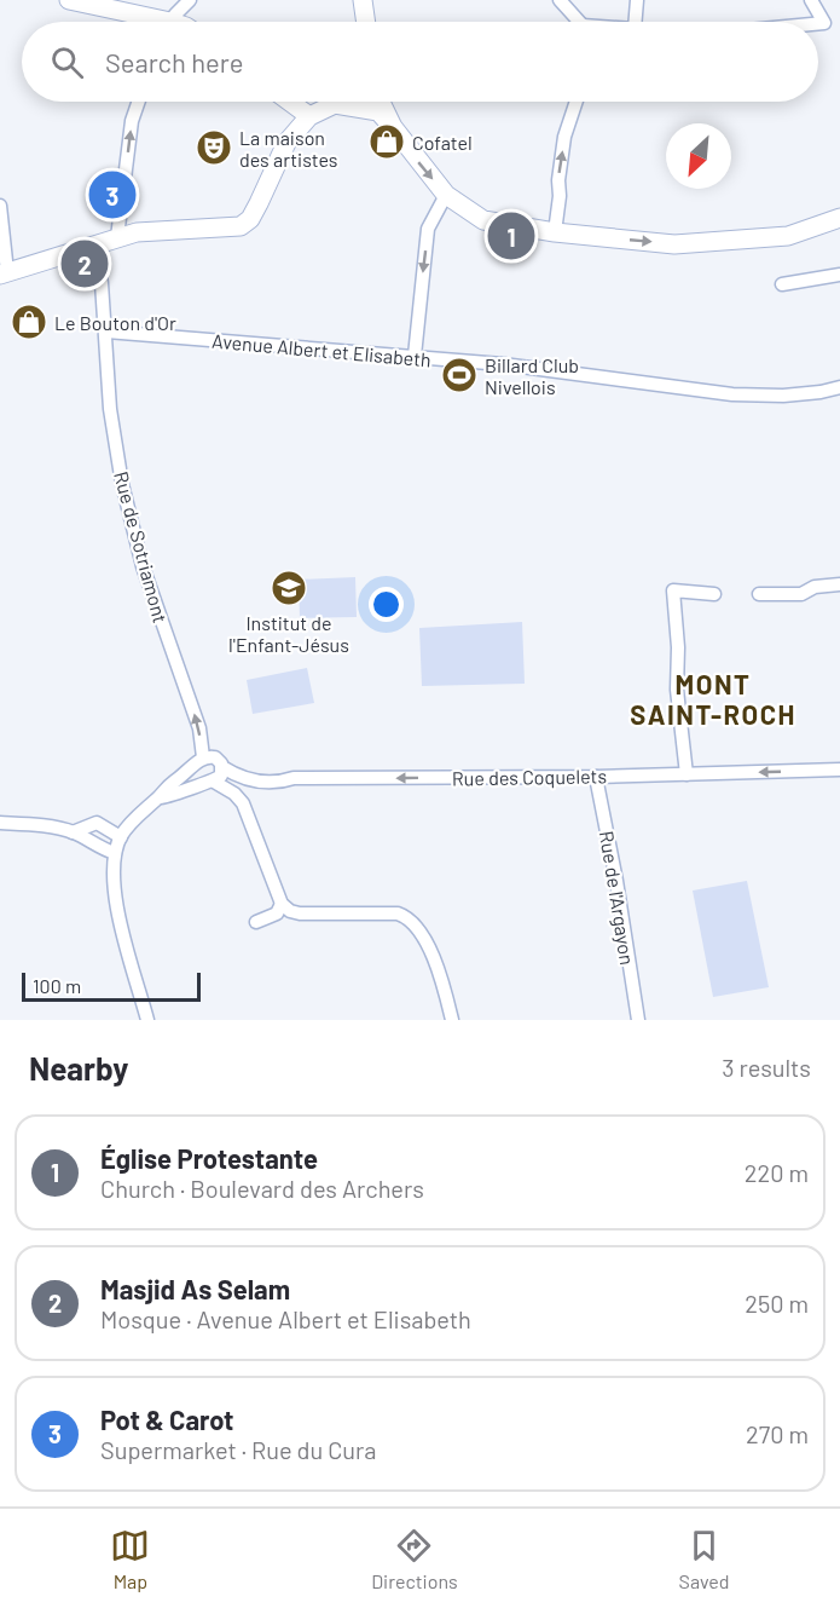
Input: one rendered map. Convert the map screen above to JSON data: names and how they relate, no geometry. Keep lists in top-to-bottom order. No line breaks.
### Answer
{"streets":{"street":["Avenue Albert et Elisabeth","Rue de Sotriamont","Rue des Coquelets","Rue de l'Argayon"]},"crossings":[["Avenue Albert et Elisabeth","Rue de Sotriamont"],["Rue de Sotriamont","Rue des Coquelets"],["Rue des Coquelets","Rue de l'Argayon"]],"one_way":["Rue de Sotriamont","Rue des Coquelets"],"districts":["MONT SAINT-ROCH"],"places":{"shop":["Cofatel","Le Bouton d'Or"],"theatre":["La maison des artistes"],"sports":["Billard Club Nivellois"],"school or university":["Institut de l'Enfant-Jésus"]},"scale_bar":"100 m","north":"bottom left","page":{"search":"Search here","pins":["3","1","2"],"scale":"100 m","heading":["Nearby","3 results"],"list":[{"mark":"1","name":"Église Protestante","note":"Church · Boulevard des Archers","value":"220 m"},{"mark":"2","name":"Masjid As Selam","note":"Mosque · Avenue Albert et Elisabeth","value":"250 m"},{"mark":"3","name":"Pot & Carot","note":"Supermarket · Rue du Cura","value":"270 m"}],"nav":["Map","Directions","Saved"]}}
